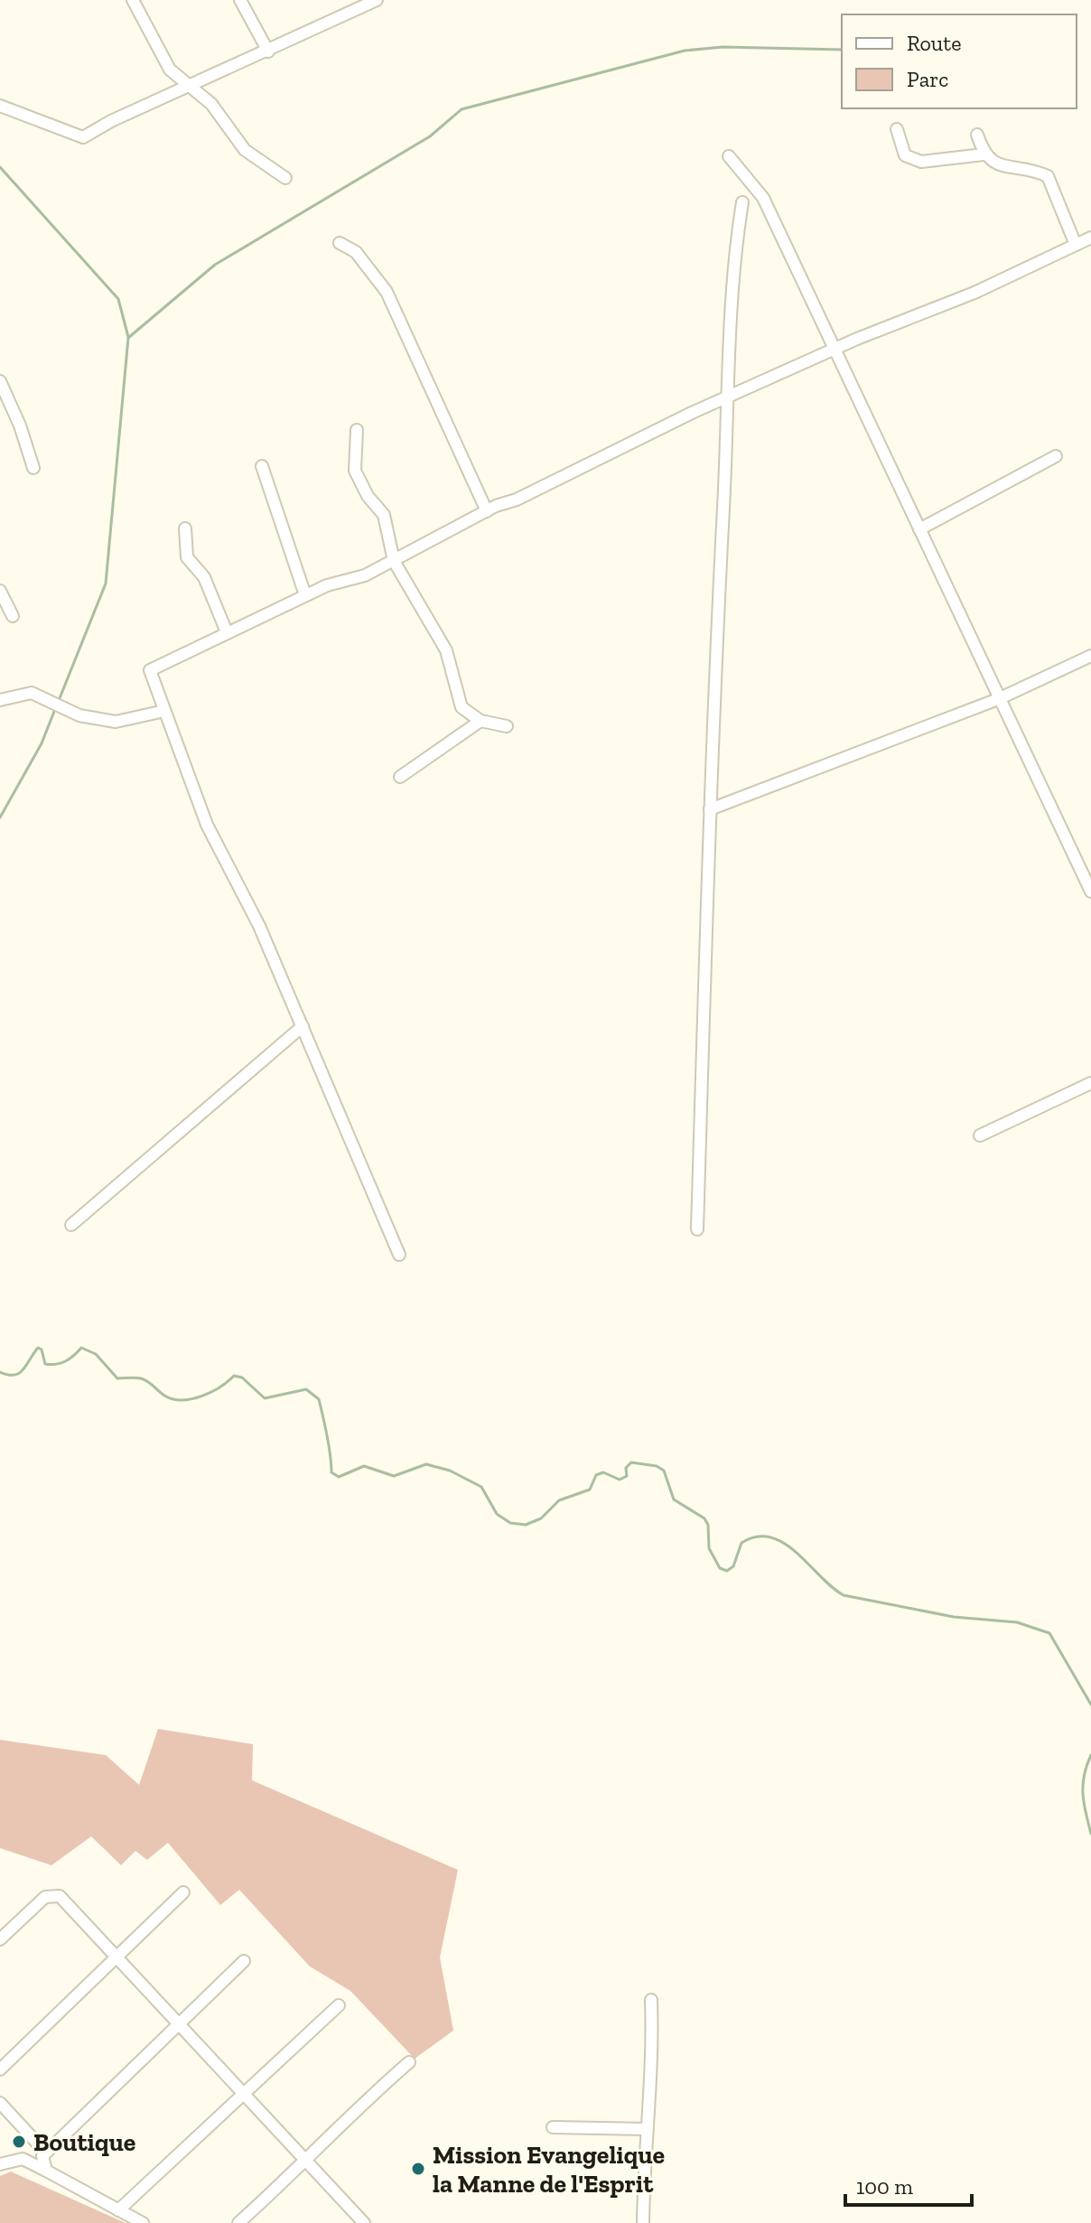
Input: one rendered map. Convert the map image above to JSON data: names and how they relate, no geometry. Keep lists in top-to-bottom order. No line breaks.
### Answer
{"places":["Boutique","Mission Evangelique la Manne de l'Esprit"],"legend":["Route","Parc"],"scale_bar":"100 m"}
